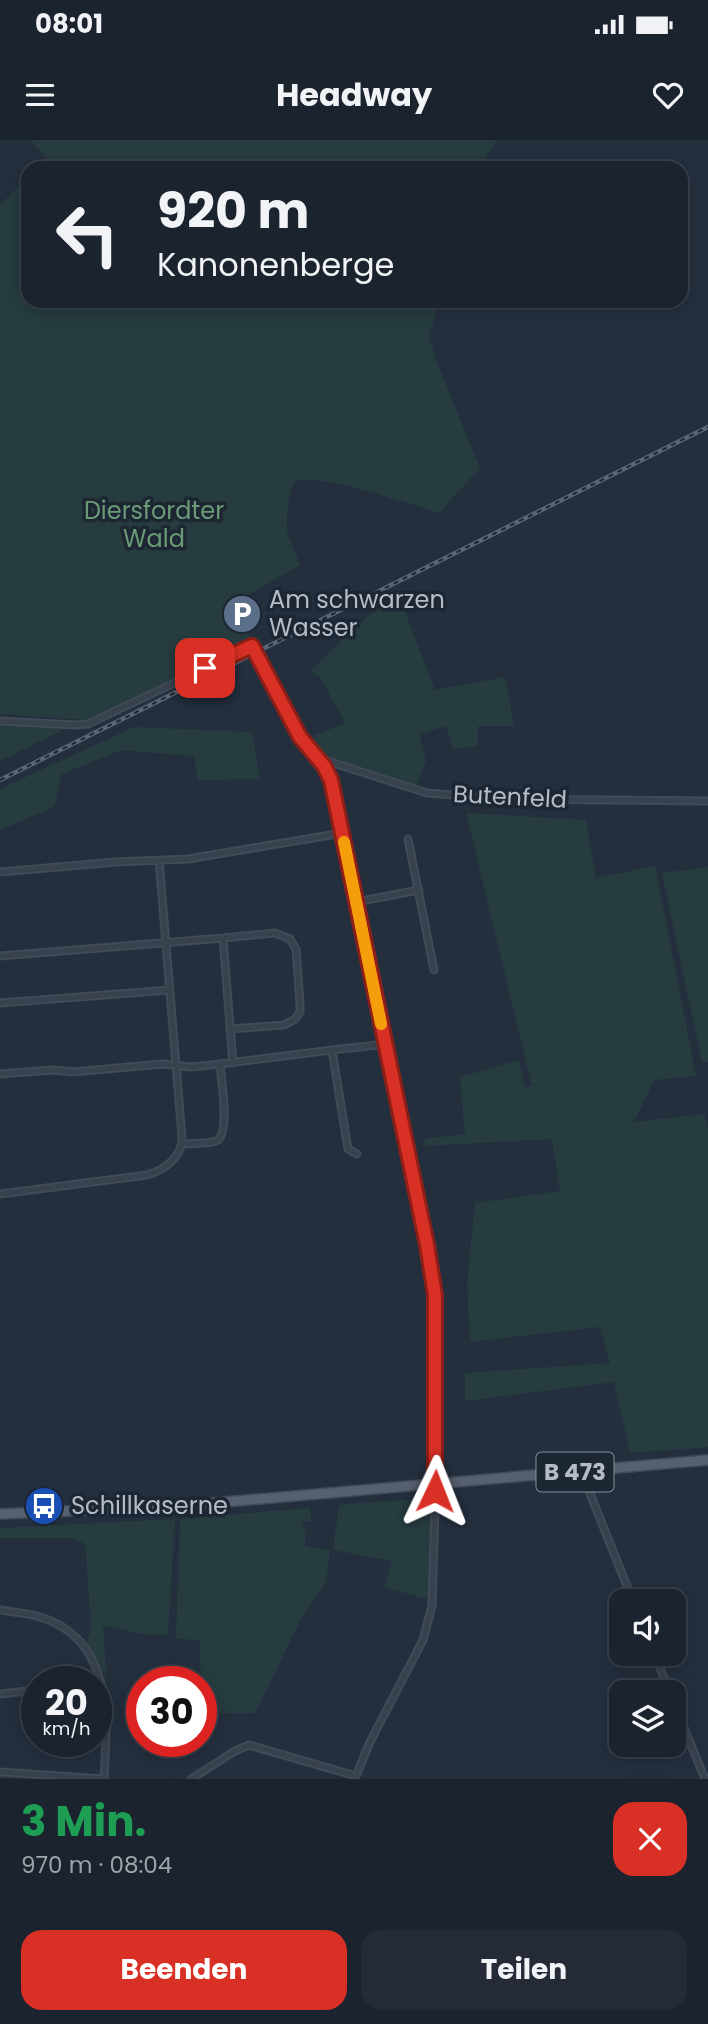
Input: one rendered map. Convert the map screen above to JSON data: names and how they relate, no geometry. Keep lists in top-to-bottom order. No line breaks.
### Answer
{"streets":{"main road":["B 473"],"street":["Butenfeld"]},"parks":["Diersfordter Wald"],"places":{"parking":["Am schwarzen Wasser"],"bus stop":["Schillkaserne"]},"page":{"status":"08:01","header":"Headway","turn":["920 m","Kanonenberge"],"speed":"20 km/h","limit":"30","heading":["3 Min.","970 m · 08:04"],"buttons":["Beenden","Teilen"]}}
